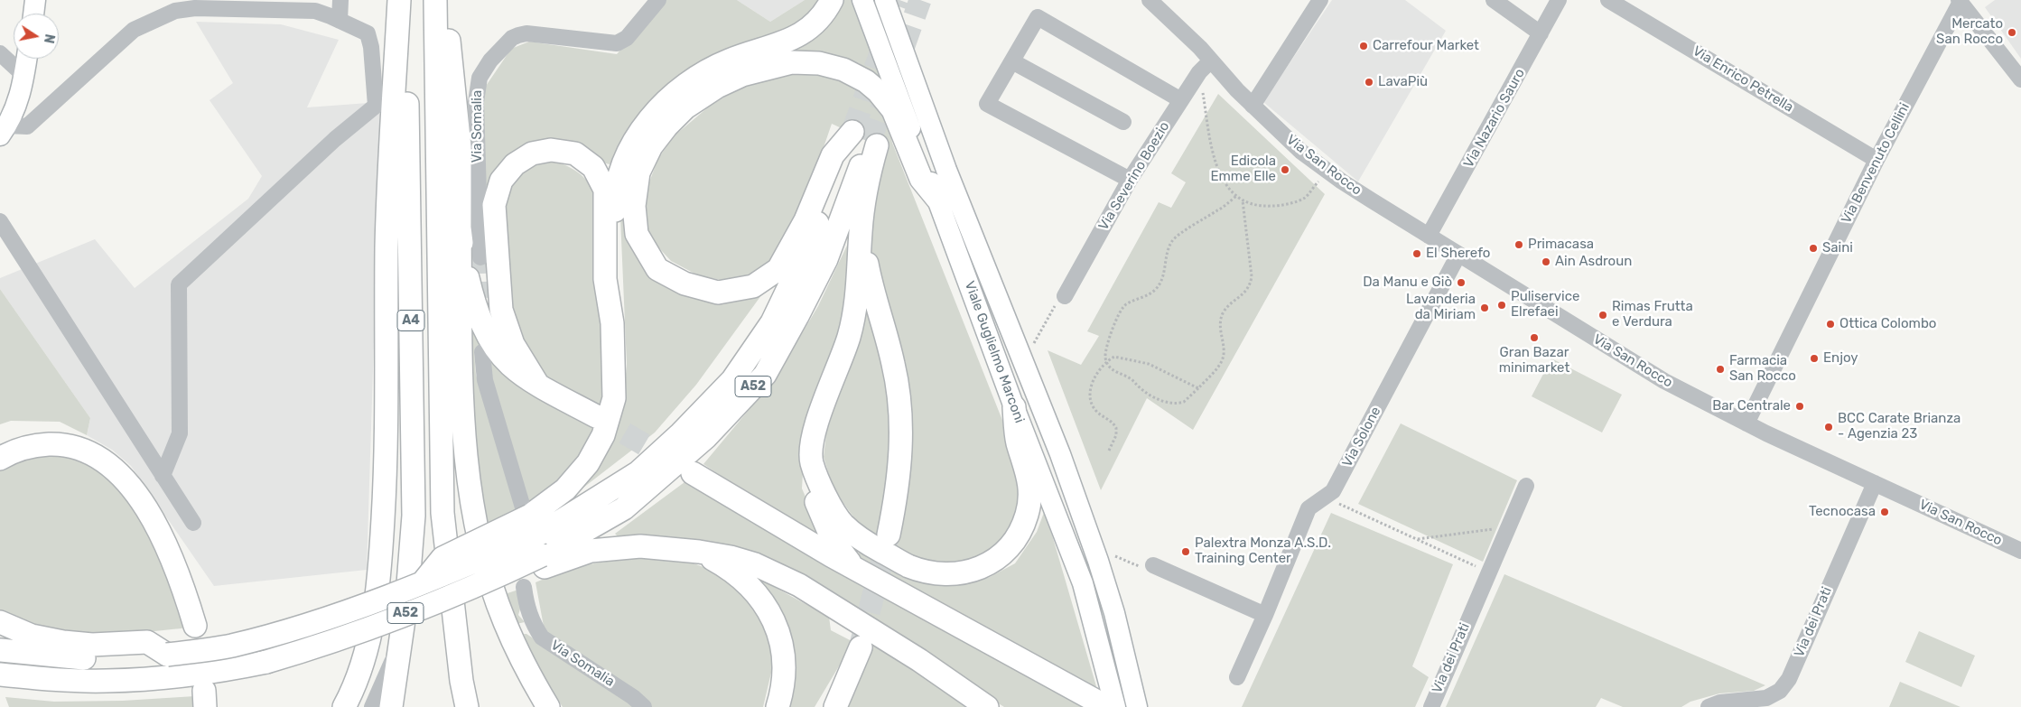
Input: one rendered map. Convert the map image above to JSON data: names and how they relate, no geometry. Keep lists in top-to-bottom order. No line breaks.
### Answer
{"streets":{"highway":["A4","A52"],"main road":["Viale Guglielmo Marconi"],"street":["Via Enrico Petrella","Via Nazario Sauro","Via Somalia","Via Benvenuto Cellini","Via San Rocco","Via Severino Boezio","Via Solone","Via dei Prati"]},"crossings":[["Via Enrico Petrella","Via Benvenuto Cellini"],["Via Nazario Sauro","Via San Rocco"],["Via Benvenuto Cellini","Via San Rocco"],["Via San Rocco","Via Severino Boezio"],["Via San Rocco","Via Solone"],["Via San Rocco","Via dei Prati"]],"places":["Mercato San Rocco","Carrefour Market","LavaPiù","Edicola Emme Elle","Primacasa","Saini","El Sherefo","Ain Asdroun","Da Manu e Giò","Puliservice Elrefaei","Lavanderia da Miriam","Rimas Frutta e Verdura","Ottica Colombo","Gran Bazar minimarket","Enjoy","Farmacia San Rocco","Bar Centrale","BCC Carate Brianza - Agenzia 23","Tecnocasa","Palextra Monza A.S.D. Training Center"],"north":"right"}
